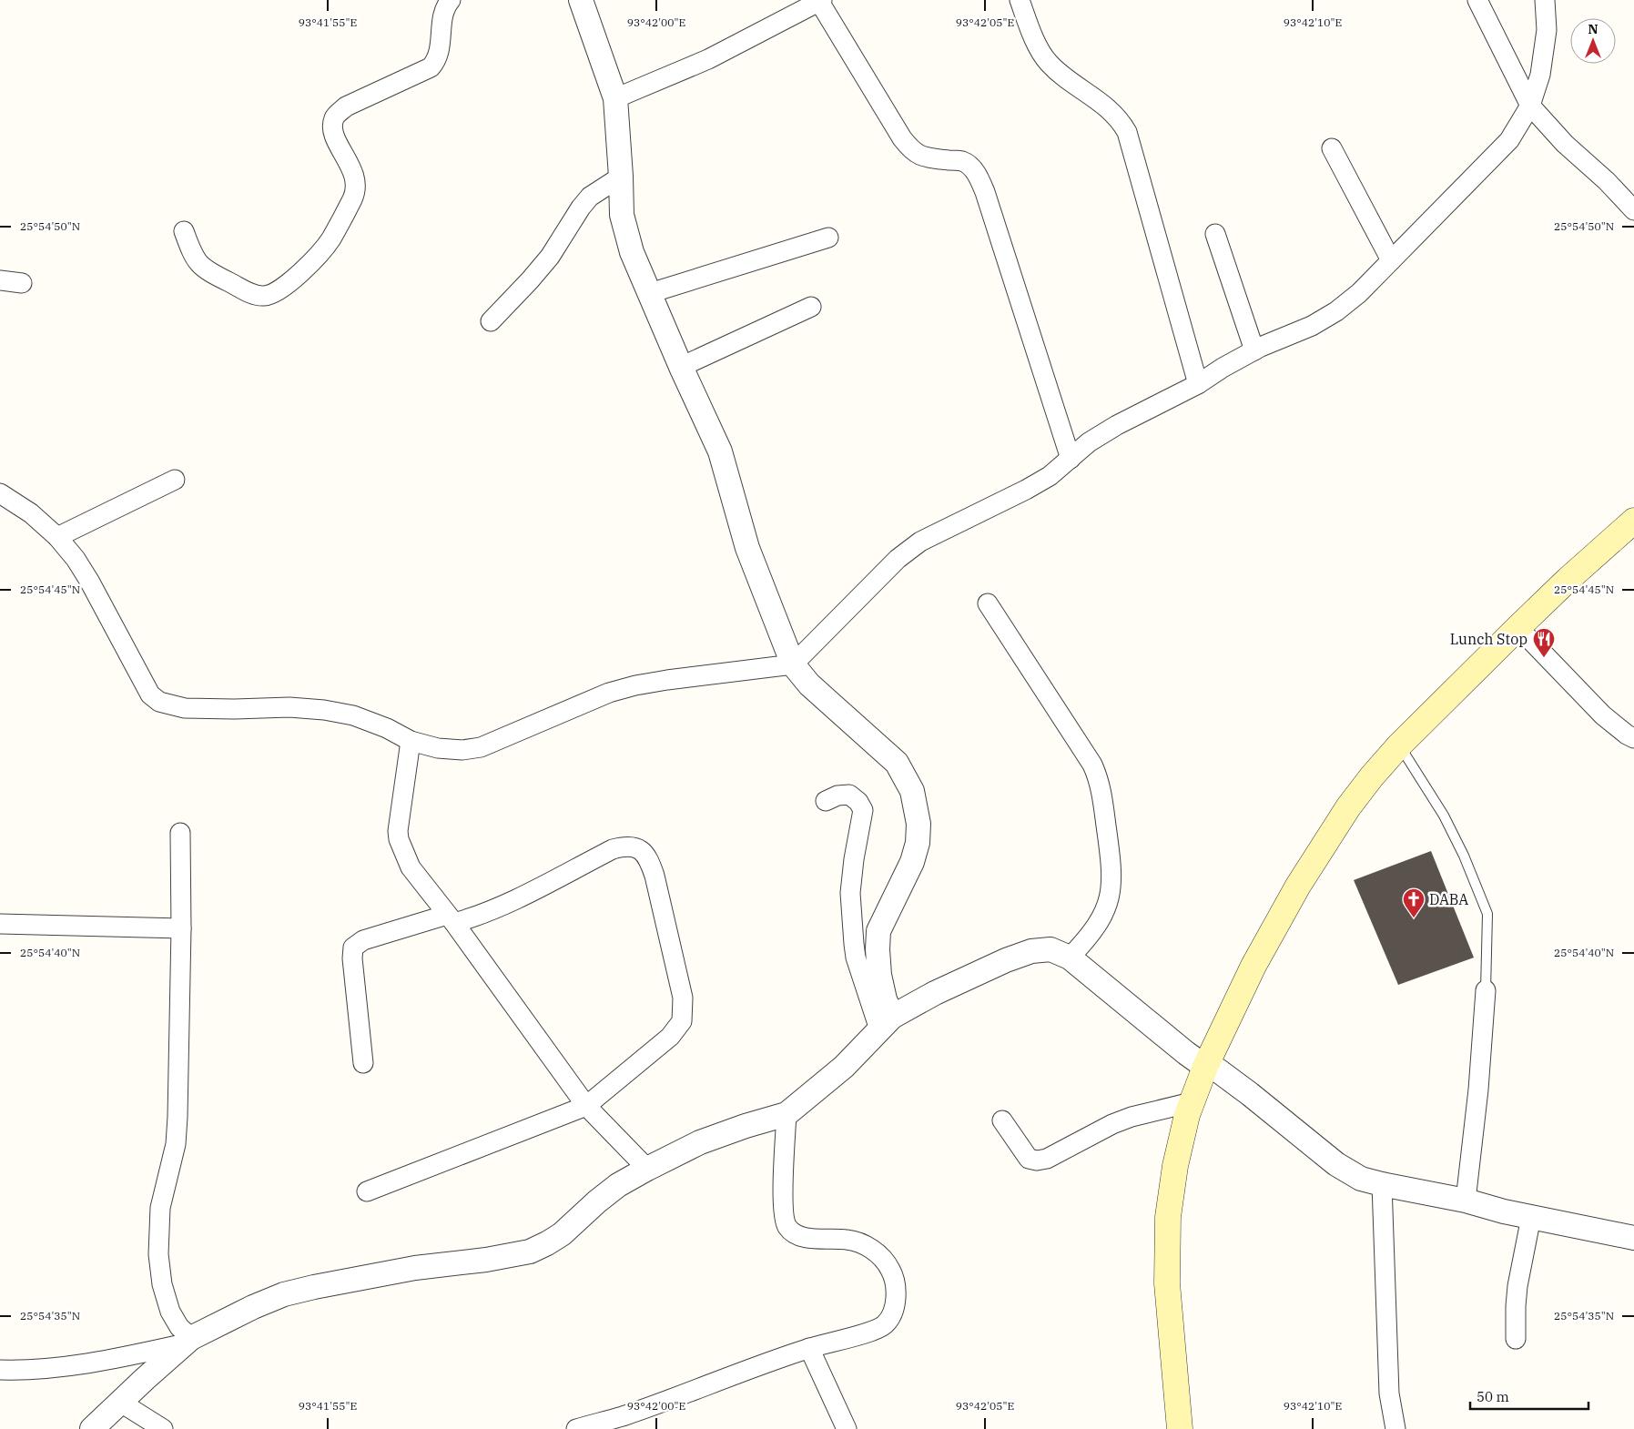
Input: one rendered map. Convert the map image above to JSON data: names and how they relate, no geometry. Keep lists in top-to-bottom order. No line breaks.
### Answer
{"places":{"restaurant":["Lunch Stop"],"church":["DABA"]},"scale_bar":"50 m","north":"top","coordinates":["93°41'55\"E","93°42'00\"E","93°42'05\"E","93°42'10\"E","25°54'50\"N","25°54'45\"N","25°54'40\"N","25°54'35\"N"]}
